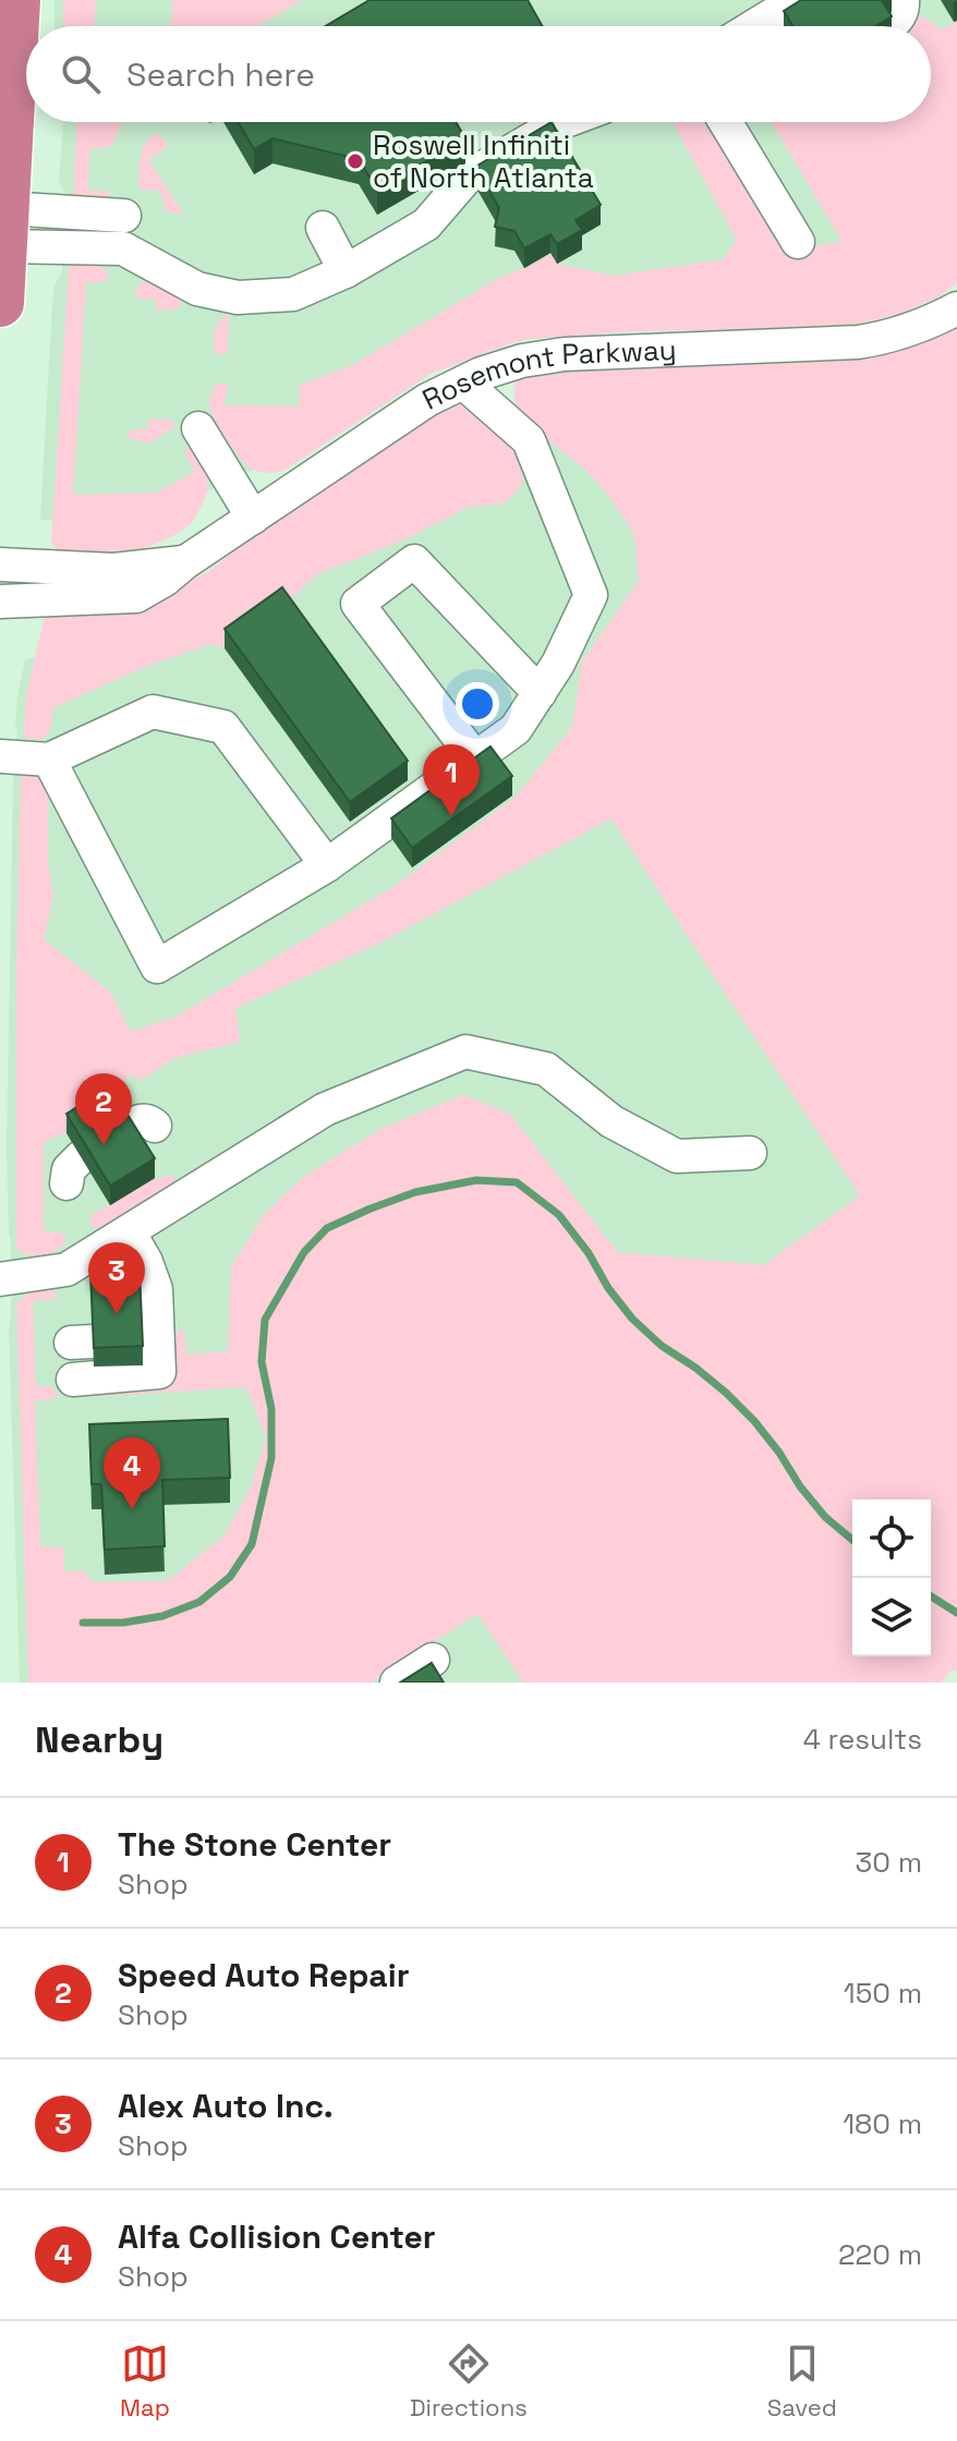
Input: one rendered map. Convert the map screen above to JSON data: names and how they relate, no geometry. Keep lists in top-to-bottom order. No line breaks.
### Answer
{"streets":{"street":["Rosemont Parkway"]},"places":["Roswell Infiniti of North Atlanta"],"page":{"search":"Search here","pins":["1","2","3","4"],"heading":["Nearby","4 results"],"list":[{"mark":"1","name":"The Stone Center","note":"Shop","value":"30 m"},{"mark":"2","name":"Speed Auto Repair","note":"Shop","value":"150 m"},{"mark":"3","name":"Alex Auto Inc.","note":"Shop","value":"180 m"},{"mark":"4","name":"Alfa Collision Center","note":"Shop","value":"220 m"}],"nav":["Map","Directions","Saved"]}}
